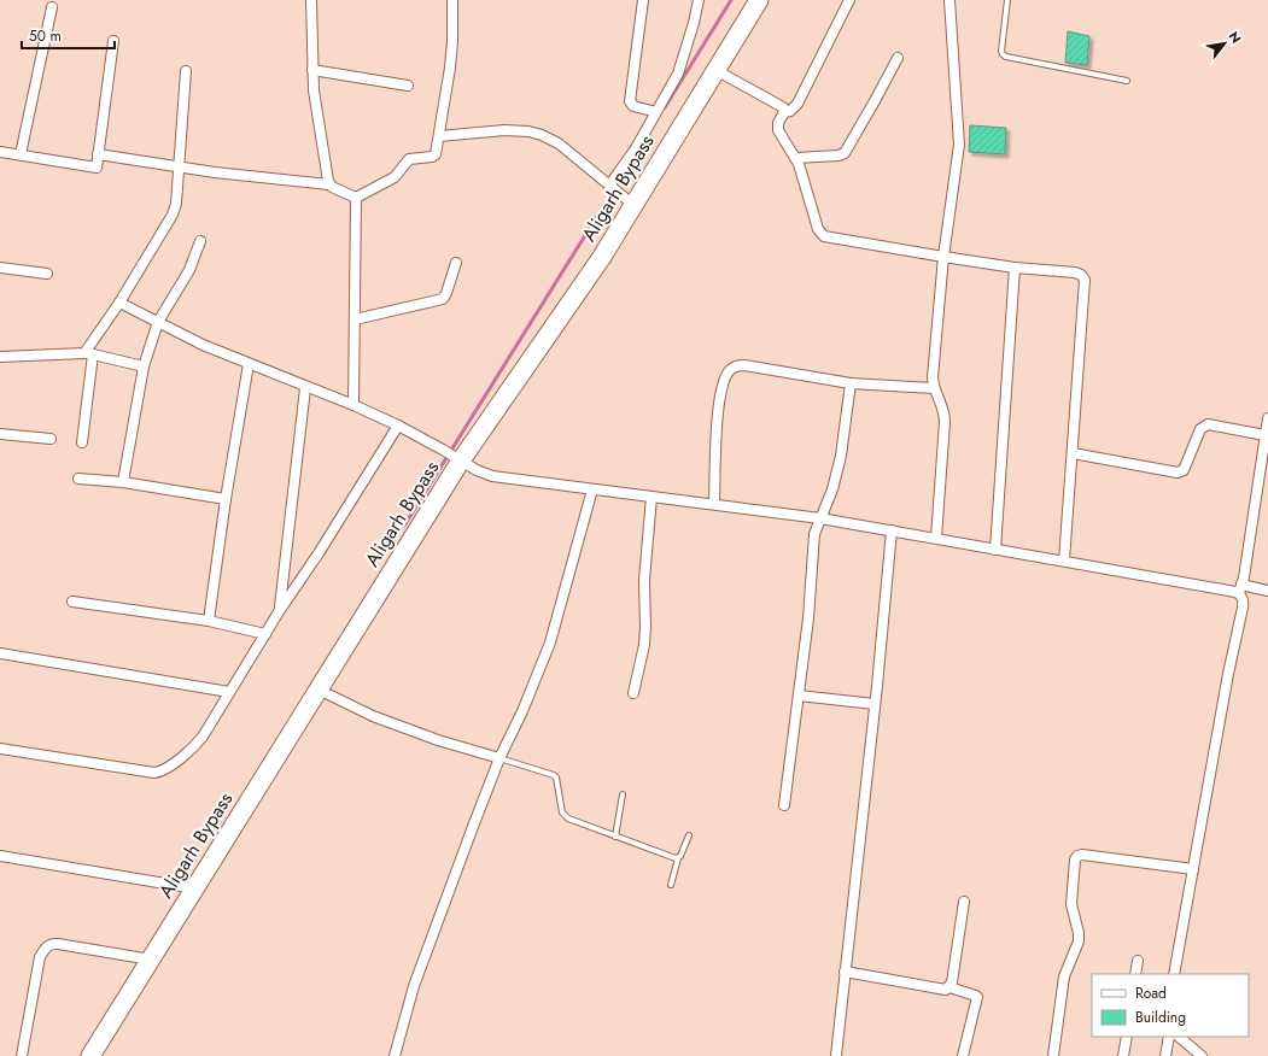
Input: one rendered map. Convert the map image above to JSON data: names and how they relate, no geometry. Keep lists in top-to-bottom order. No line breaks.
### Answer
{"streets":{"highway":["Aligarh Bypass"]},"legend":["Road","Building"],"scale_bar":"50 m","north":"top right"}
